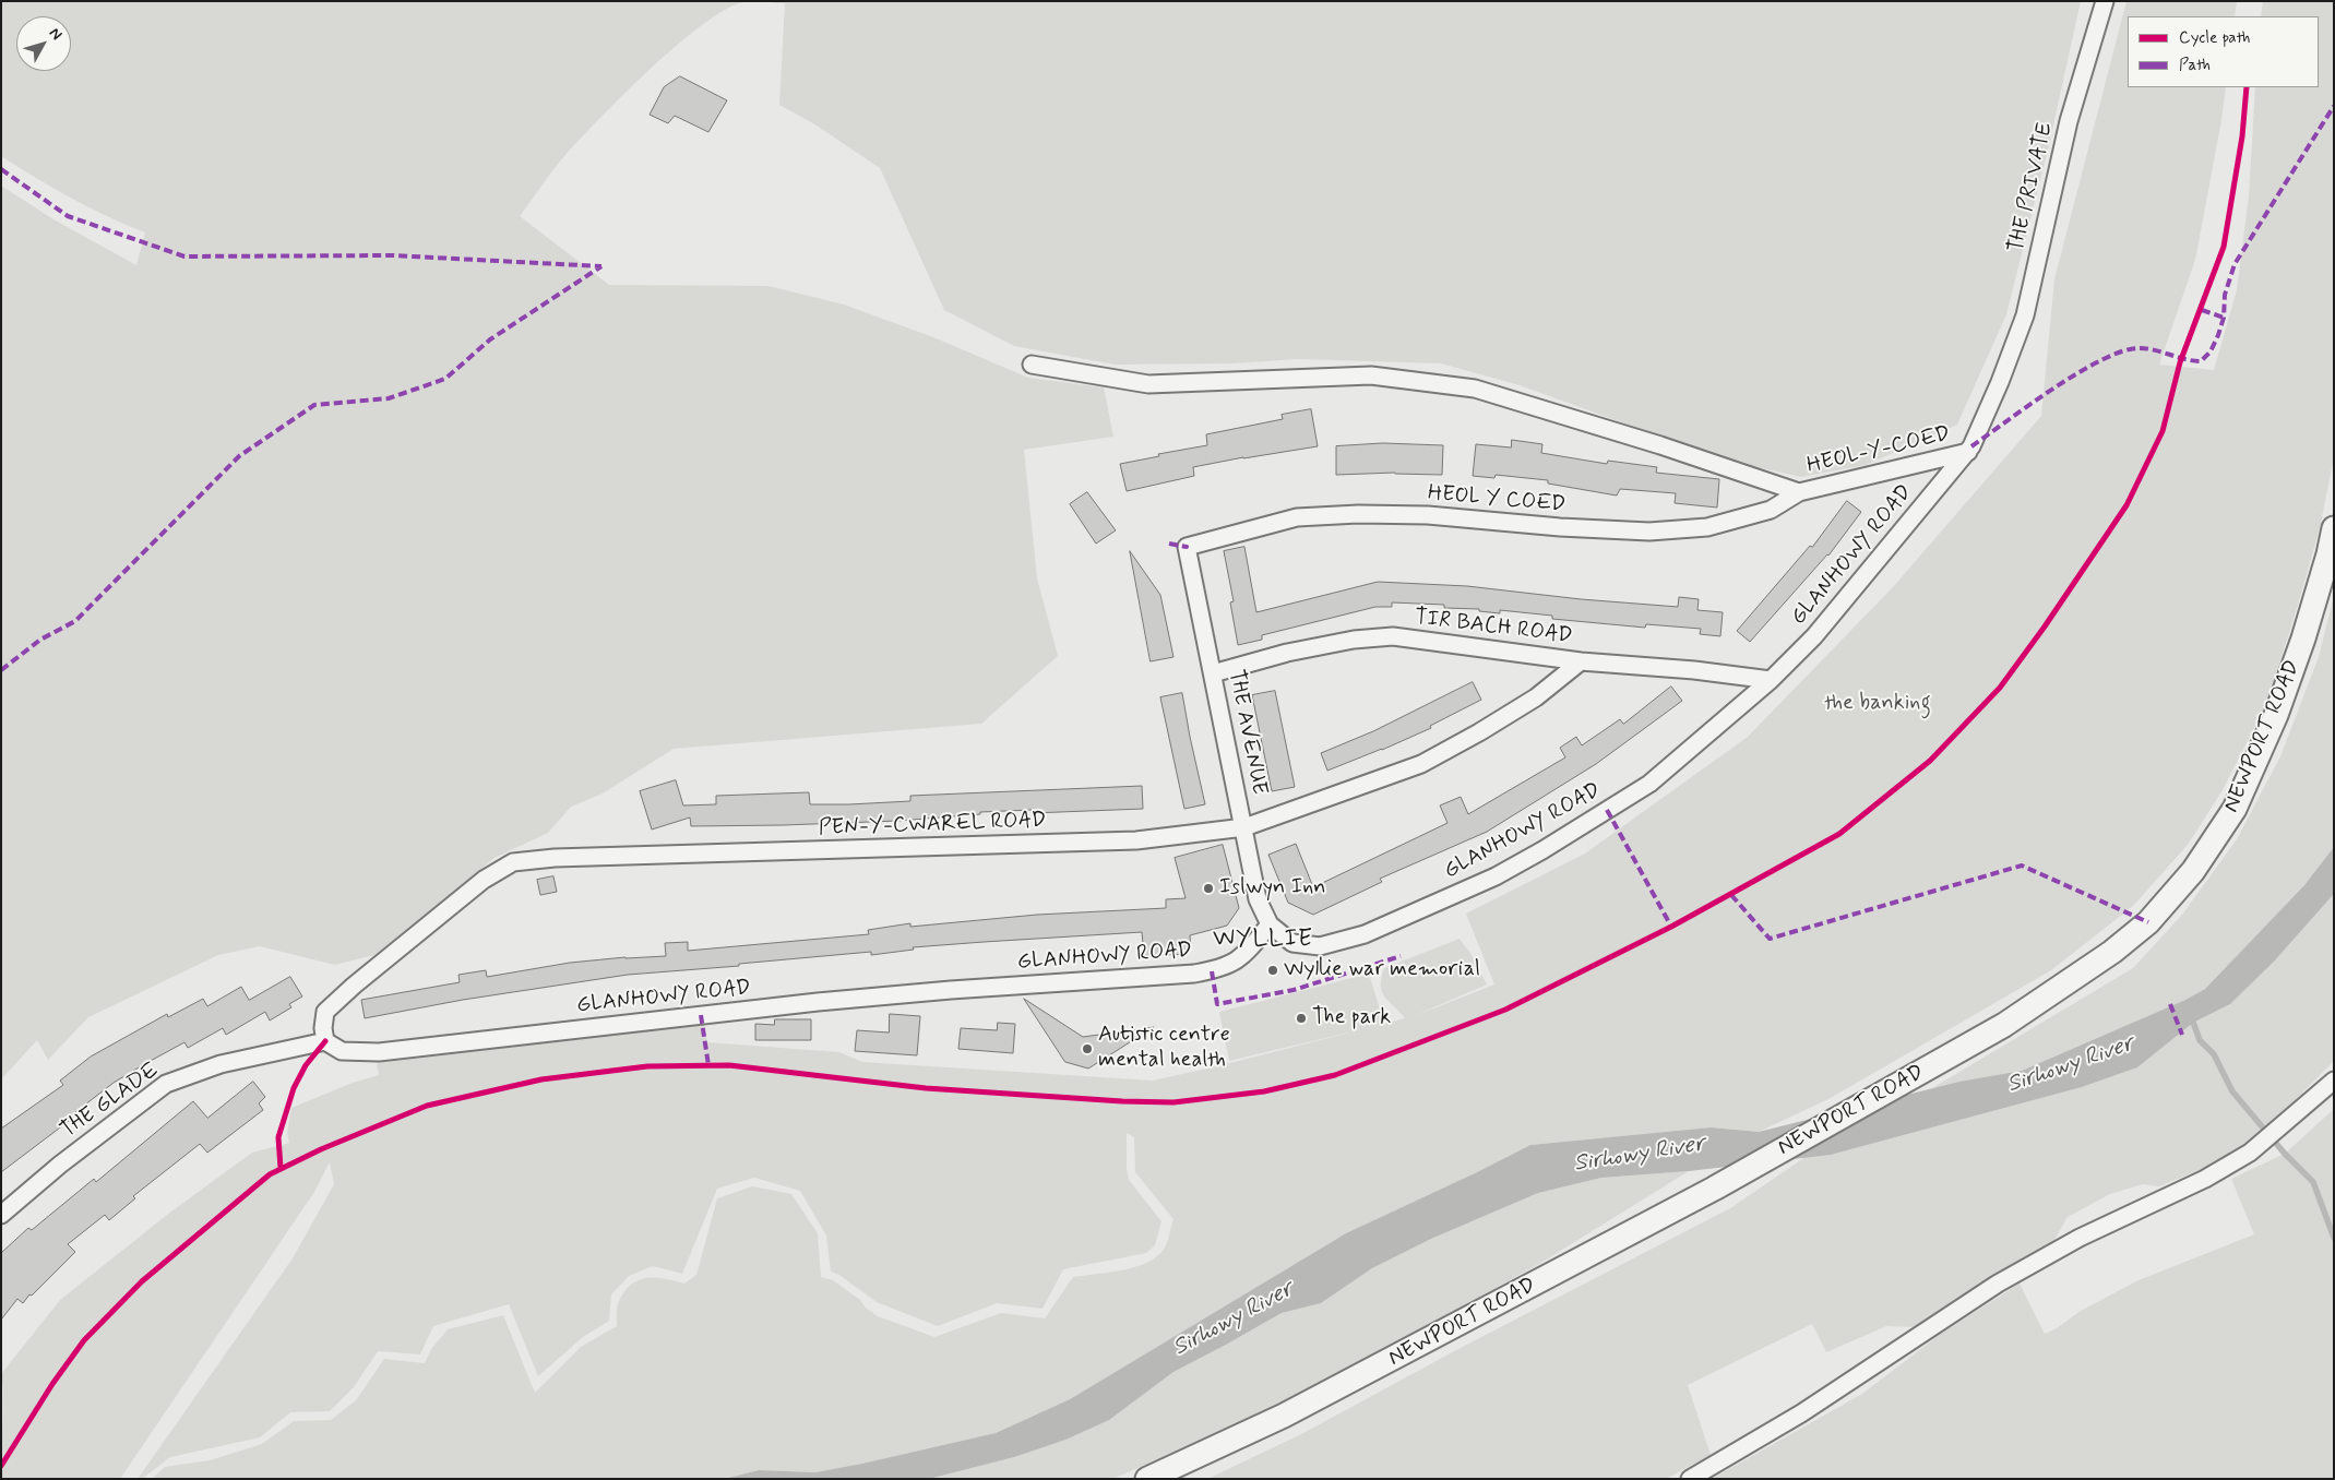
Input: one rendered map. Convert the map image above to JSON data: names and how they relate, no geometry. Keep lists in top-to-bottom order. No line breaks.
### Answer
{"streets":{"main road":["NEWPORT ROAD"],"street":["THE PRIVATE","HEOL-Y-COED","HEOL Y COED","GLANHOWY ROAD","TIR BACH ROAD","THE AVENUE","PEN-Y-CWAREL ROAD","THE GLADE"]},"crossings":[["THE PRIVATE","GLANHOWY ROAD"],["HEOL-Y-COED","HEOL Y COED"],["HEOL-Y-COED","GLANHOWY ROAD"],["HEOL Y COED","THE AVENUE"],["GLANHOWY ROAD","TIR BACH ROAD"],["GLANHOWY ROAD","THE AVENUE"],["GLANHOWY ROAD","PEN-Y-CWAREL ROAD"],["GLANHOWY ROAD","THE GLADE"],["TIR BACH ROAD","THE AVENUE"],["TIR BACH ROAD","PEN-Y-CWAREL ROAD"],["THE AVENUE","PEN-Y-CWAREL ROAD"],["PEN-Y-CWAREL ROAD","THE GLADE"]],"districts":["WYLLIE"],"water":["Sirhowy River"],"parks":["the banking"],"places":["Islwyn Inn","Wyllie war memorial","The park","Autistic centre mental health"],"legend":["Cycle path","Path"],"north":"top right"}
